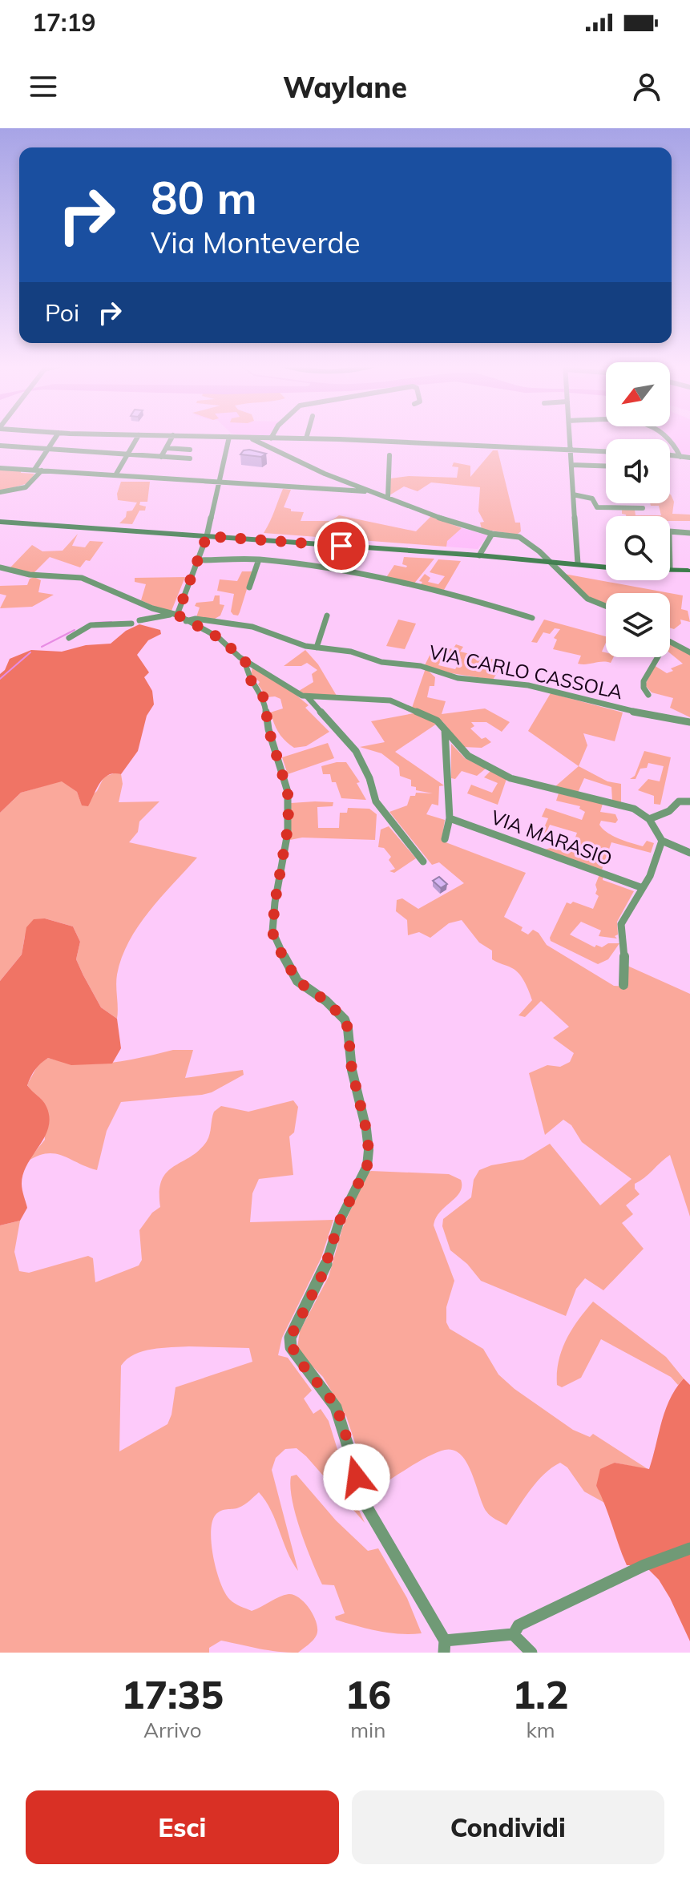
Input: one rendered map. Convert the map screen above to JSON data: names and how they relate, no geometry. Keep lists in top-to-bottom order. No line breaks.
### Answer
{"streets":{"street":["VIA CARLO CASSOLA","VIA MARASIO"]},"north":"bottom left","page":{"status":"17:19","header":"Waylane","turn":["80 m","Via Monteverde"],"then":"Poi","eta":["17:35","Arrivo","16","min","1.2","km"],"buttons":["Esci","Condividi"]}}
